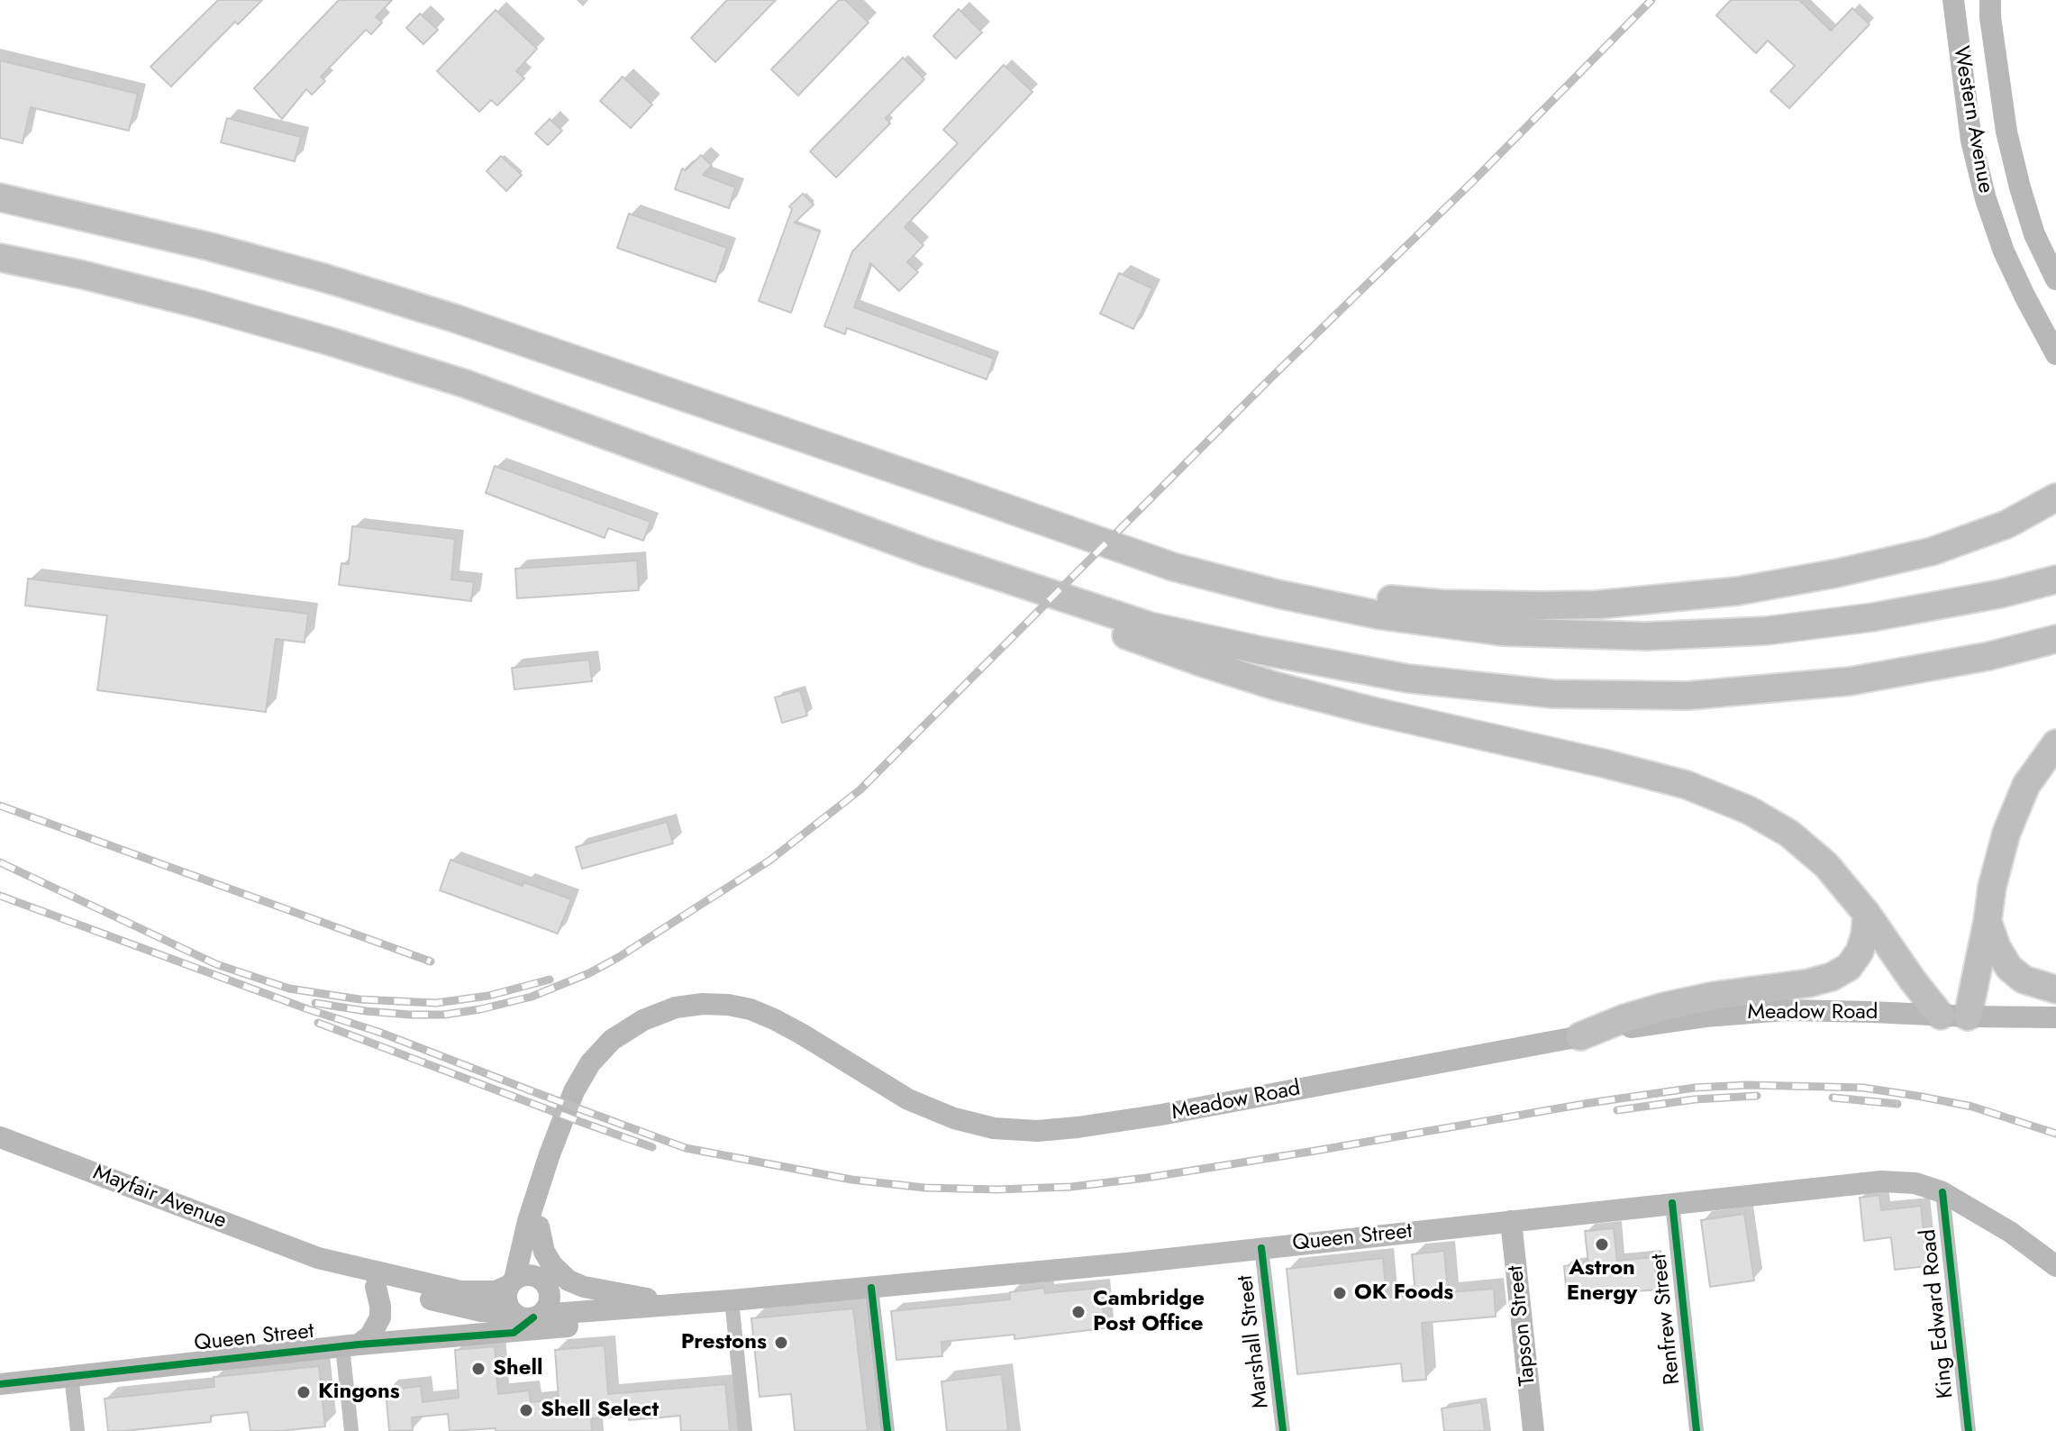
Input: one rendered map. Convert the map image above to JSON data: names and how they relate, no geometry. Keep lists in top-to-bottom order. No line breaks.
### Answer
{"streets":{"main road":["Western Avenue","Meadow Road","Mayfair Avenue","Queen Street","Tapson Street"],"street":["King Edward Road","Renfrew Street","Marshall Street"]},"crossings":[["Meadow Road","Mayfair Avenue"],["Meadow Road","Queen Street"],["Mayfair Avenue","Queen Street"],["Queen Street","King Edward Road"],["Queen Street","Renfrew Street"],["Queen Street","Tapson Street"],["Queen Street","Marshall Street"]],"places":["Astron Energy","OK Foods","Cambridge Post Office","Prestons","Shell","Kingons","Shell Select"]}
